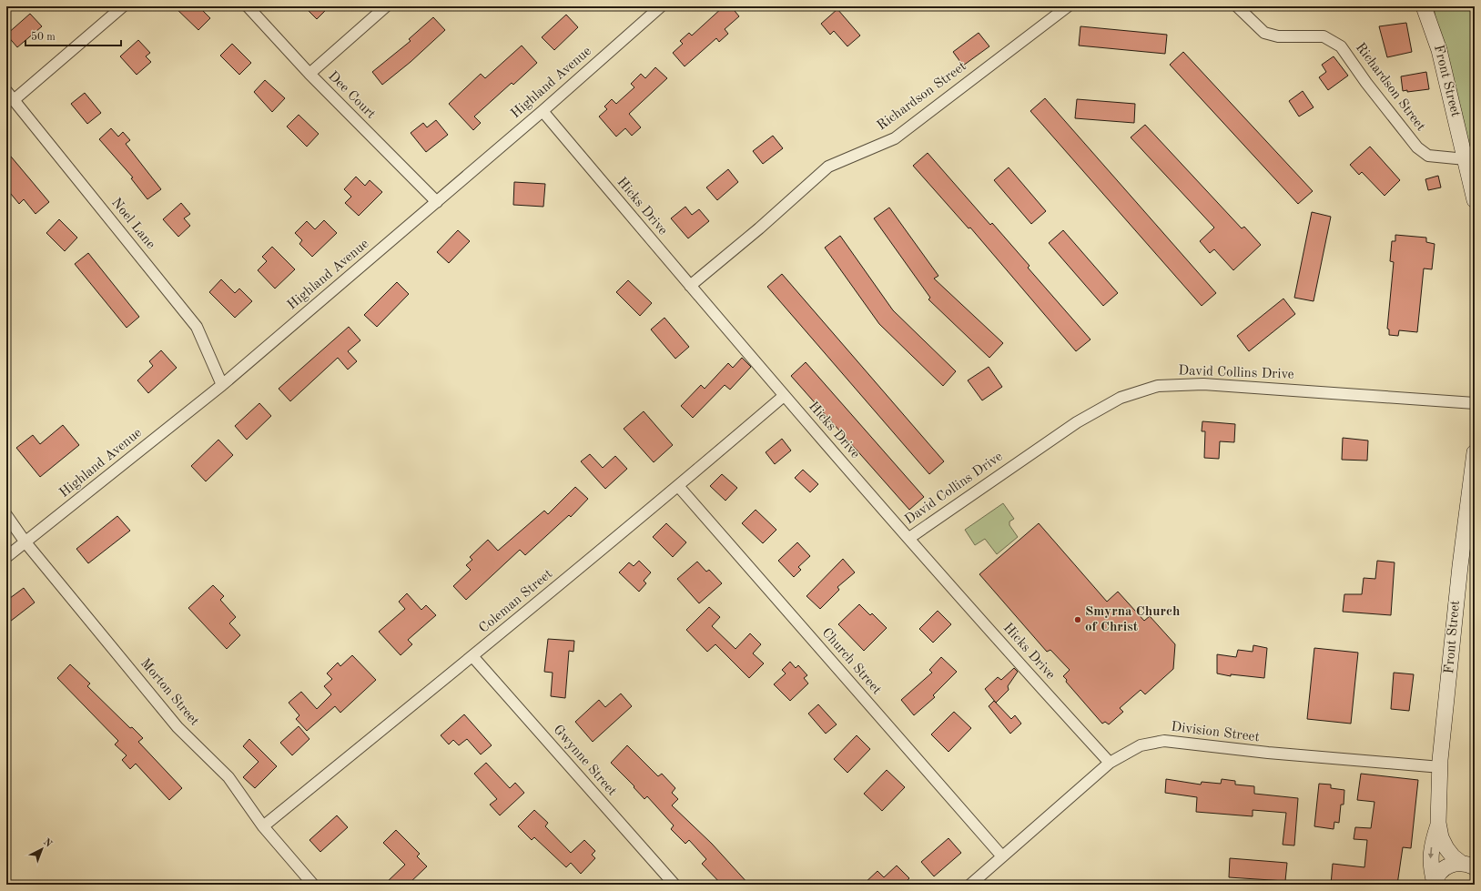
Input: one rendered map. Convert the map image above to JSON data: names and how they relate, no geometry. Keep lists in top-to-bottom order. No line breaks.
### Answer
{"streets":{"street":["Front Street","Highland Avenue","Richardson Street","Dee Court","Hicks Drive","Noel Lane","David Collins Drive","Coleman Street","Church Street","Morton Street","Division Street","Gwynne Street"]},"crossings":[["Front Street","Richardson Street"],["Front Street","Division Street"],["Highland Avenue","Dee Court"],["Highland Avenue","Hicks Drive"],["Highland Avenue","Noel Lane"],["Highland Avenue","Morton Street"],["Richardson Street","Hicks Drive"],["Hicks Drive","David Collins Drive"],["Hicks Drive","Coleman Street"],["Hicks Drive","Division Street"],["Coleman Street","Church Street"],["Coleman Street","Morton Street"],["Coleman Street","Gwynne Street"],["Church Street","Division Street"]],"places":["Smyrna Church of Christ"],"scale_bar":"50 m","north":"top right"}
